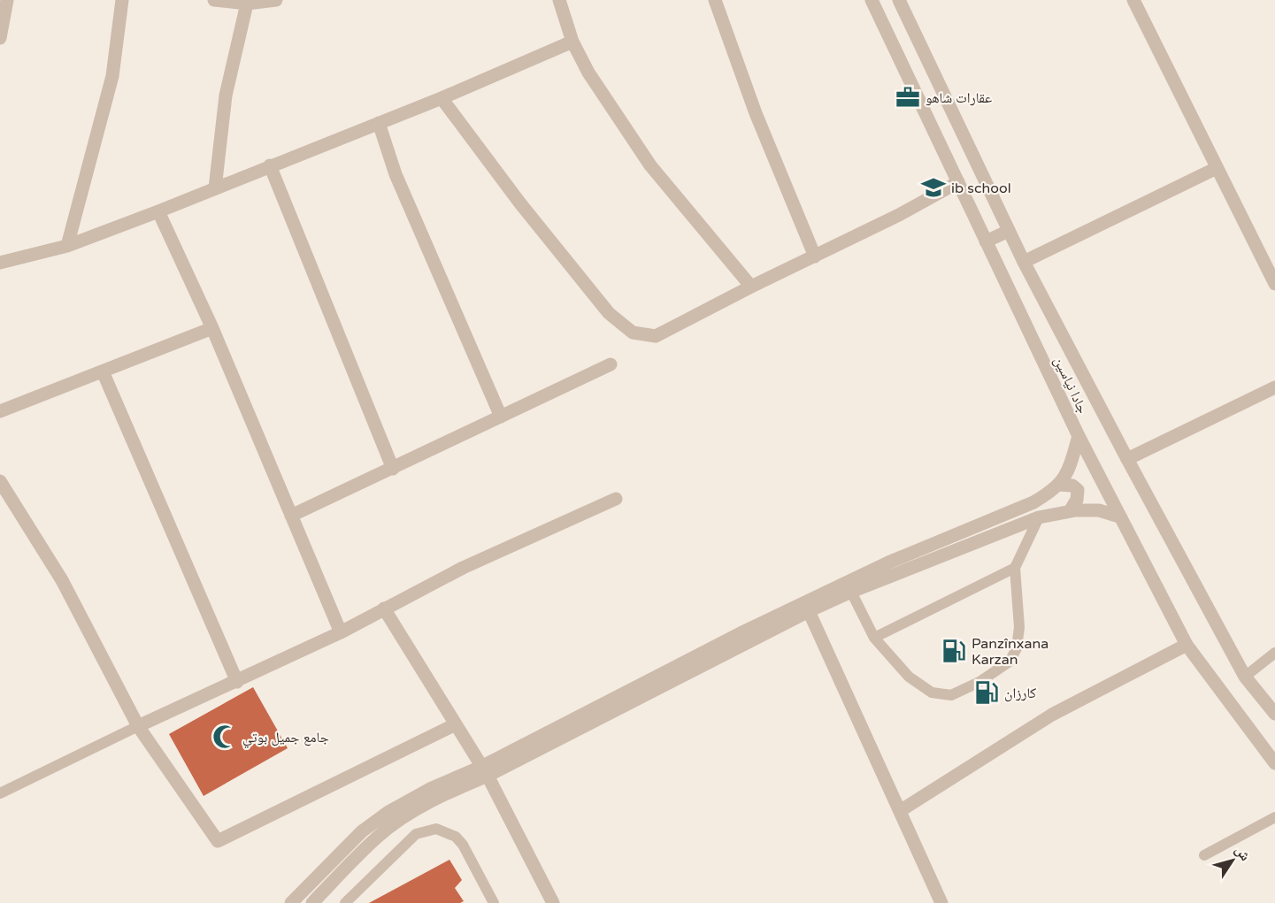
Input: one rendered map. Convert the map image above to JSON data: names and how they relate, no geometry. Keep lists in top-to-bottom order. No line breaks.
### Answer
{"streets":{"street":["جادا نیاسین"]},"places":{"office":["عقارات شاهو"],"school or university":["ib school"],"fuel station":["Panzînxana Karzan","كارزان"],"mosque":["جامع جميل بوتي"]},"north":"top right"}
